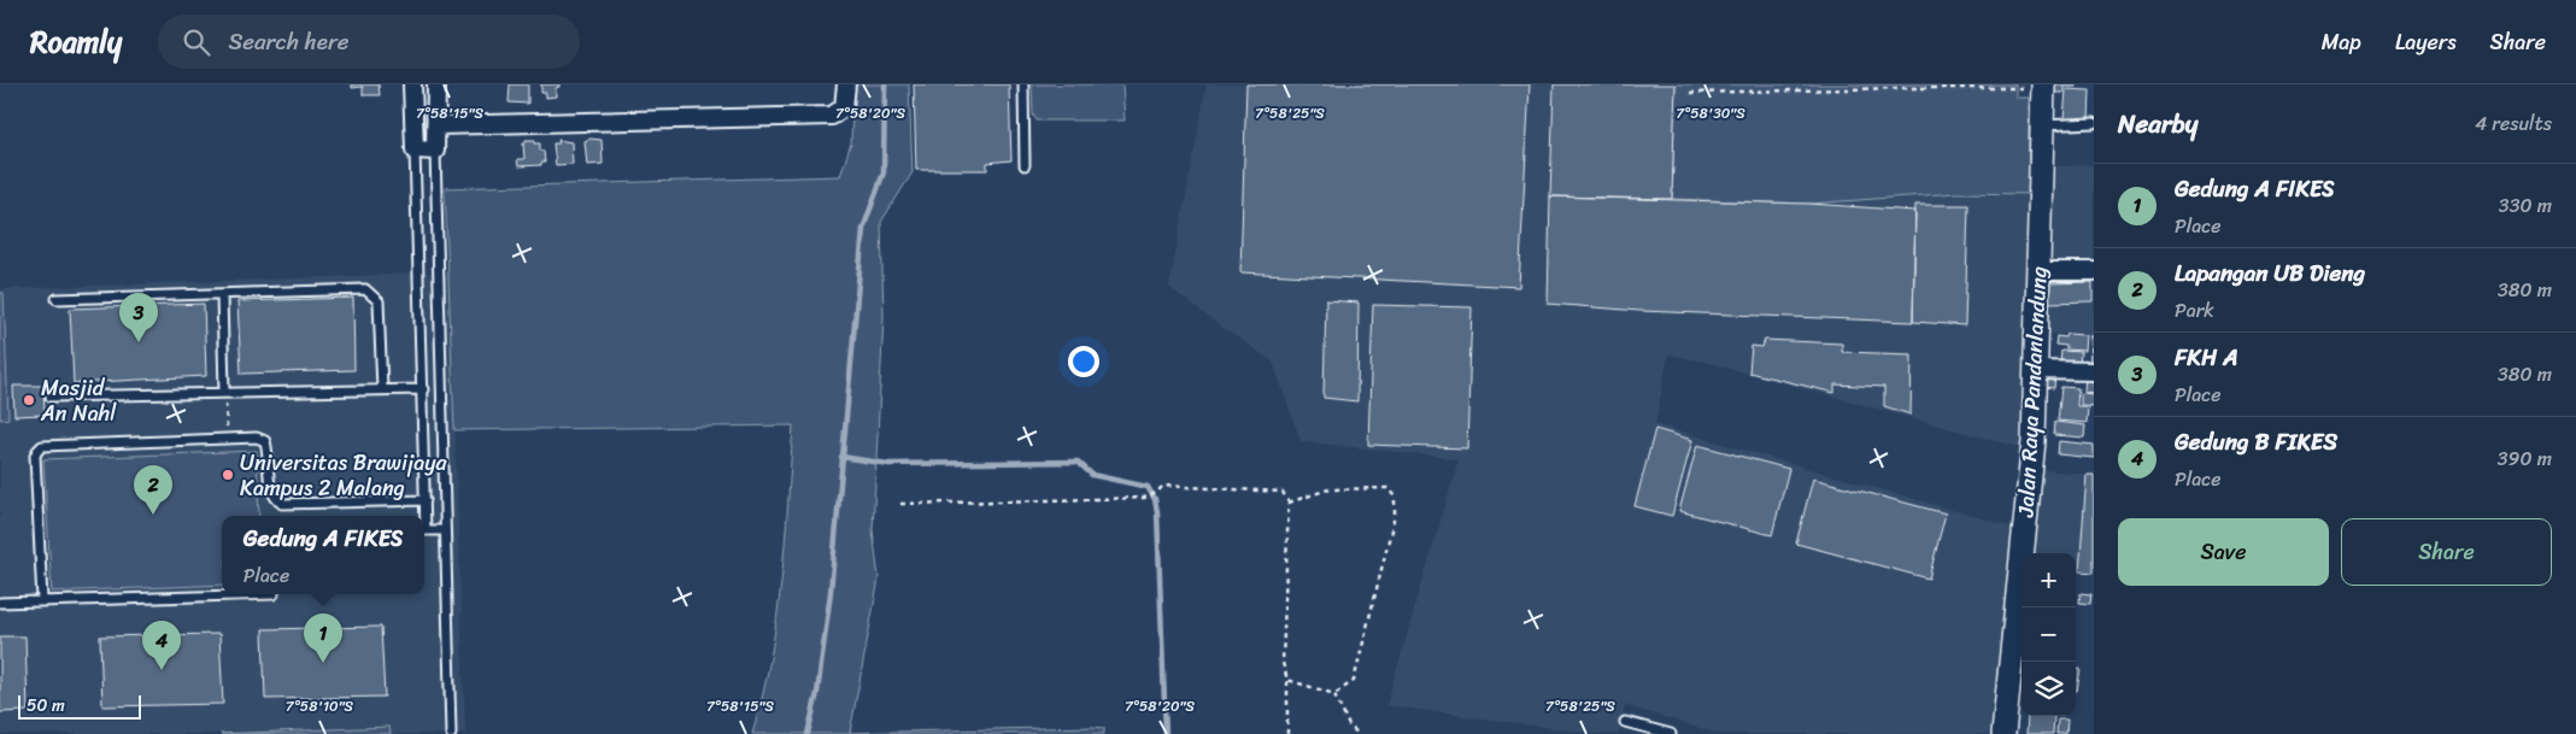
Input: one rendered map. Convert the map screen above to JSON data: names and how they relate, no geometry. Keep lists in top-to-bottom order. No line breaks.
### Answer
{"streets":{"street":["Jalan Raya Pandanlandung"]},"places":["Masjid An Nahl","Universitas Brawijaya Kampus 2 Malang"],"scale_bar":"50 m","page":{"header":"Roamly","search":"Search here","nav":["Map","Layers","Share"],"heading":["Nearby","4 results"],"list":[{"mark":"1","name":"Gedung A FIKES","note":"Place","value":"330 m"},{"mark":"2","name":"Lapangan UB Dieng","note":"Park","value":"380 m"},{"mark":"3","name":"FKH A","note":"Place","value":"380 m"},{"mark":"4","name":"Gedung B FIKES","note":"Place","value":"390 m"}],"pins":["3","2","1","4"],"buttons":["Save","Share"],"popup":["Gedung A FIKES","Place"],"map_buttons":["+","−"],"scale":"50 m"},"coordinates":["7°58'15\"S","7°58'25\"S","7°58'20\"S","7°58'30\"S","7°58'10\"S"]}
